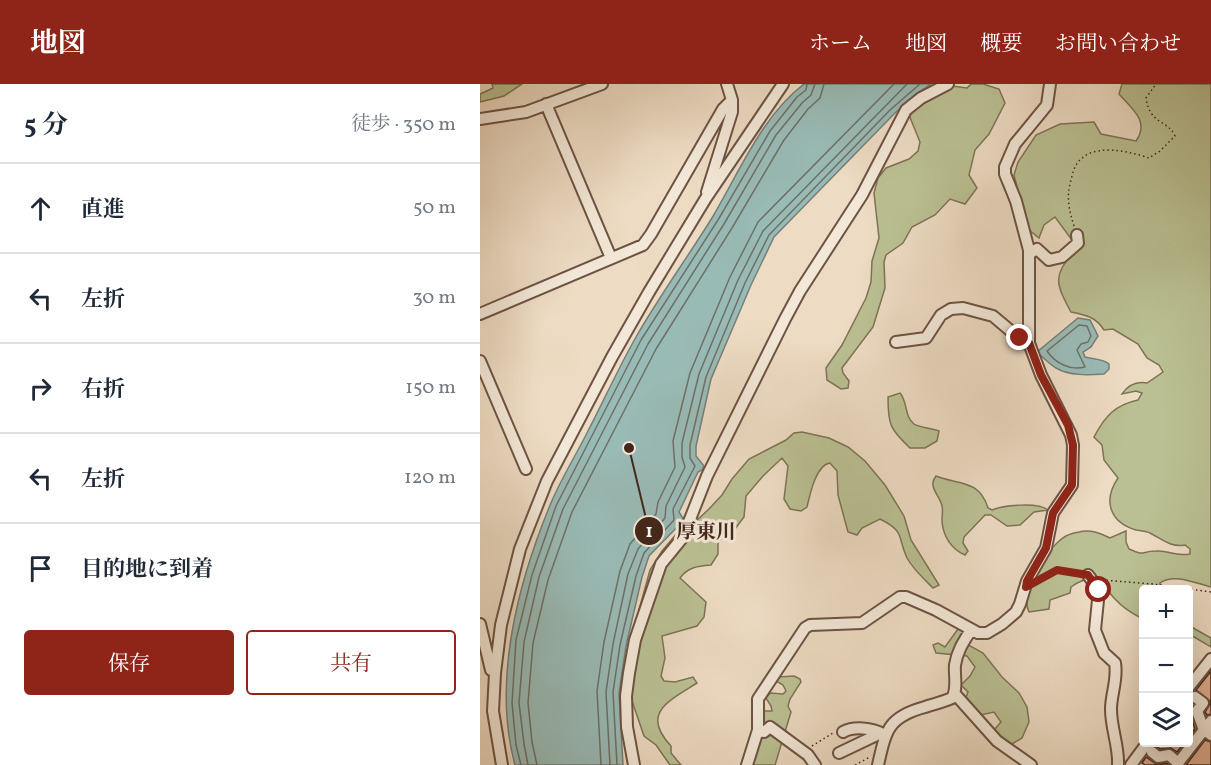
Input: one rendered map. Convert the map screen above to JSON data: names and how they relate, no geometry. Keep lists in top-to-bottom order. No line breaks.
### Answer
{"places":["厚東川"],"page":{"header":"地図","nav":["ホーム","地図","概要","お問い合わせ"],"heading":["5 分","徒歩 · 350 m"],"list":[["直進","50 m"],["左折","30 m"],["右折","150 m"],["左折","120 m"],"目的地に到着"],"map_buttons":["+","−"],"buttons":["保存","共有"]}}
